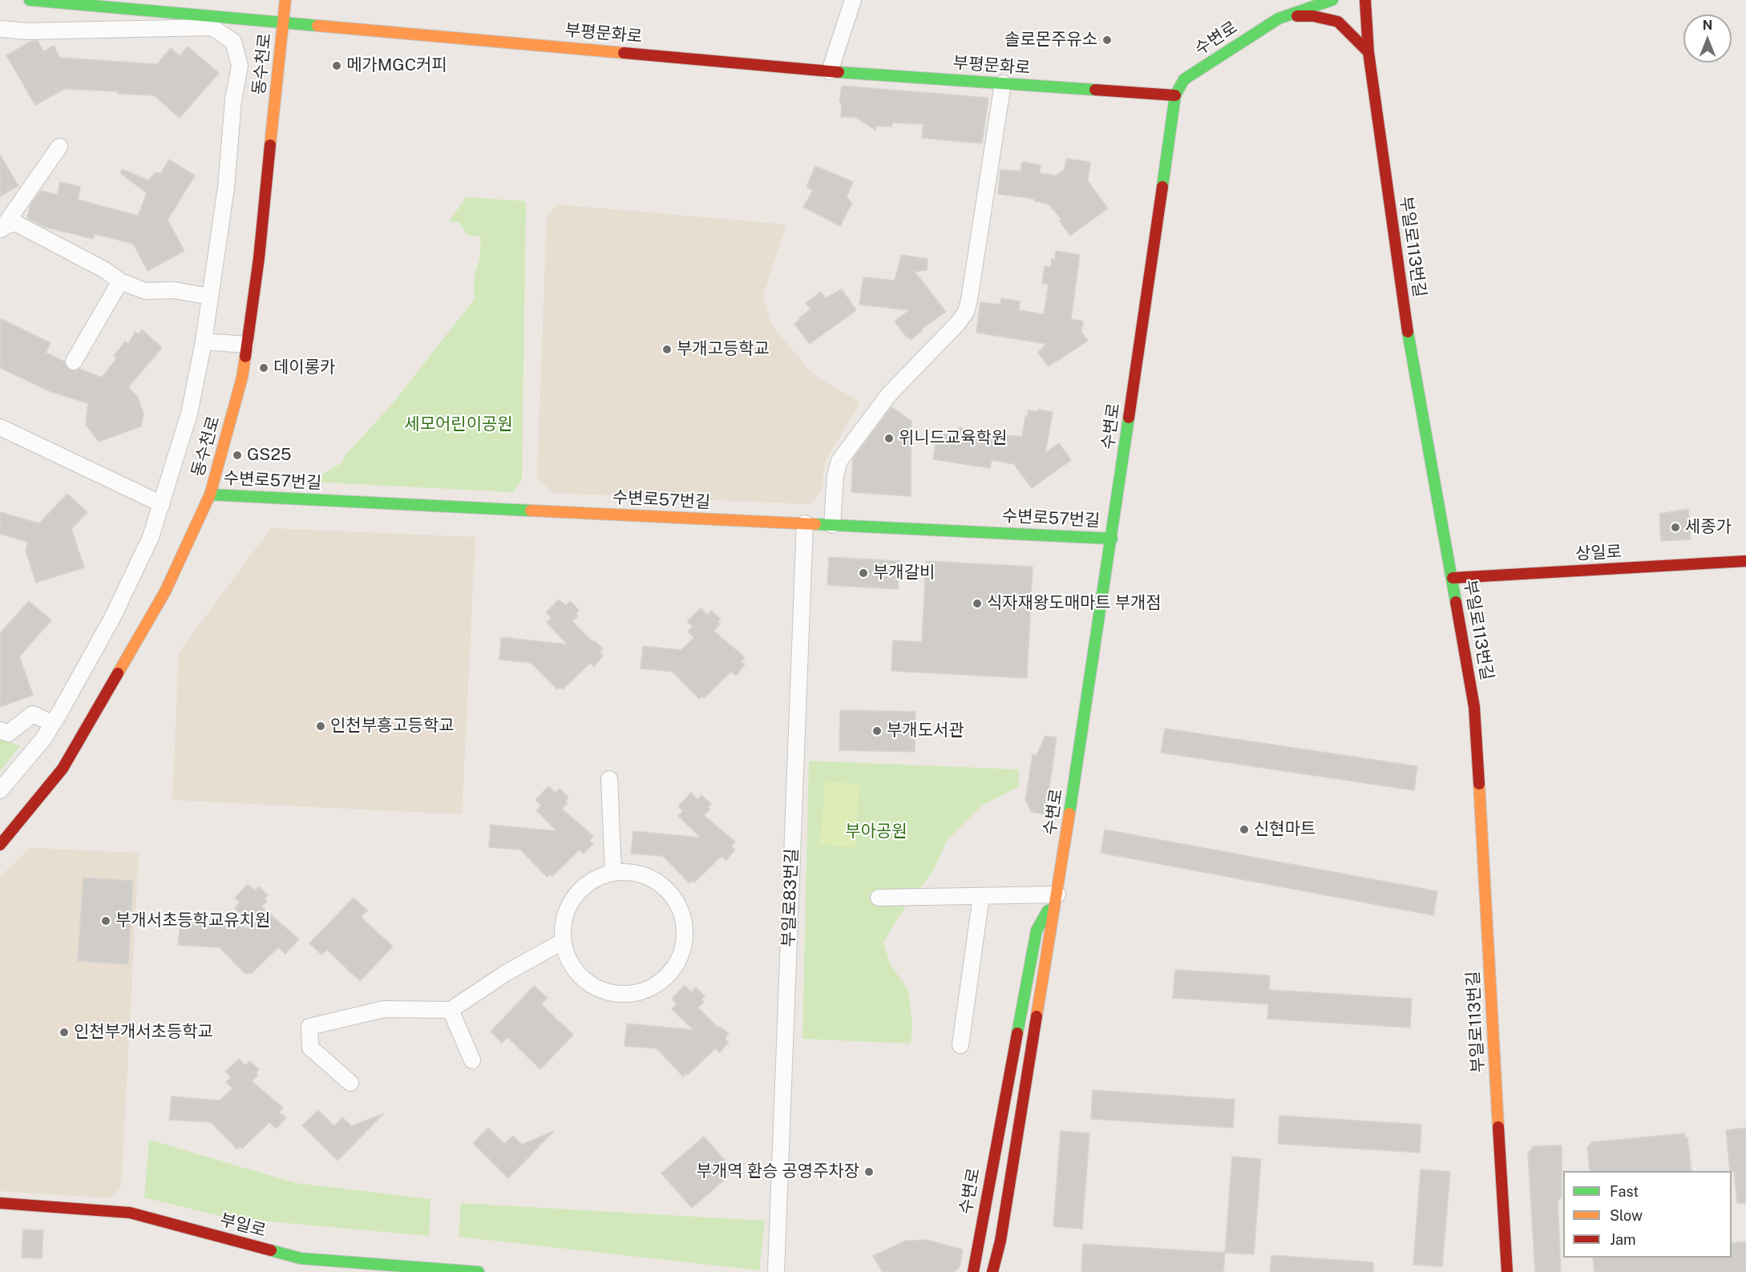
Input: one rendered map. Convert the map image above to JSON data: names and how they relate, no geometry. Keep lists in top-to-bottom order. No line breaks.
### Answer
{"streets":{"street":["부평문화로","수변로","동수천로","부일로113번길","수변로57번길","상일로","부일로83번길","부일로"]},"crossings":[["부평문화로","수변로"],["부평문화로","동수천로"],["수변로","수변로57번길"],["동수천로","수변로57번길"],["부일로113번길","상일로"],["수변로57번길","부일로83번길"]],"parks":["세모어린이공원","부아공원"],"places":["솔로몬주유소","메가MGC커피","부개고등학교","데이롱카","위니드교육학원","GS25","세종가","부개갈비","식자재왕도매마트 부개점","인천부흥고등학교","부개도서관","신현마트","부개서초등학교유치원","인천부개서초등학교","부개역 환승 공영주차장"],"legend":["Fast","Slow","Jam"],"north":"top"}
